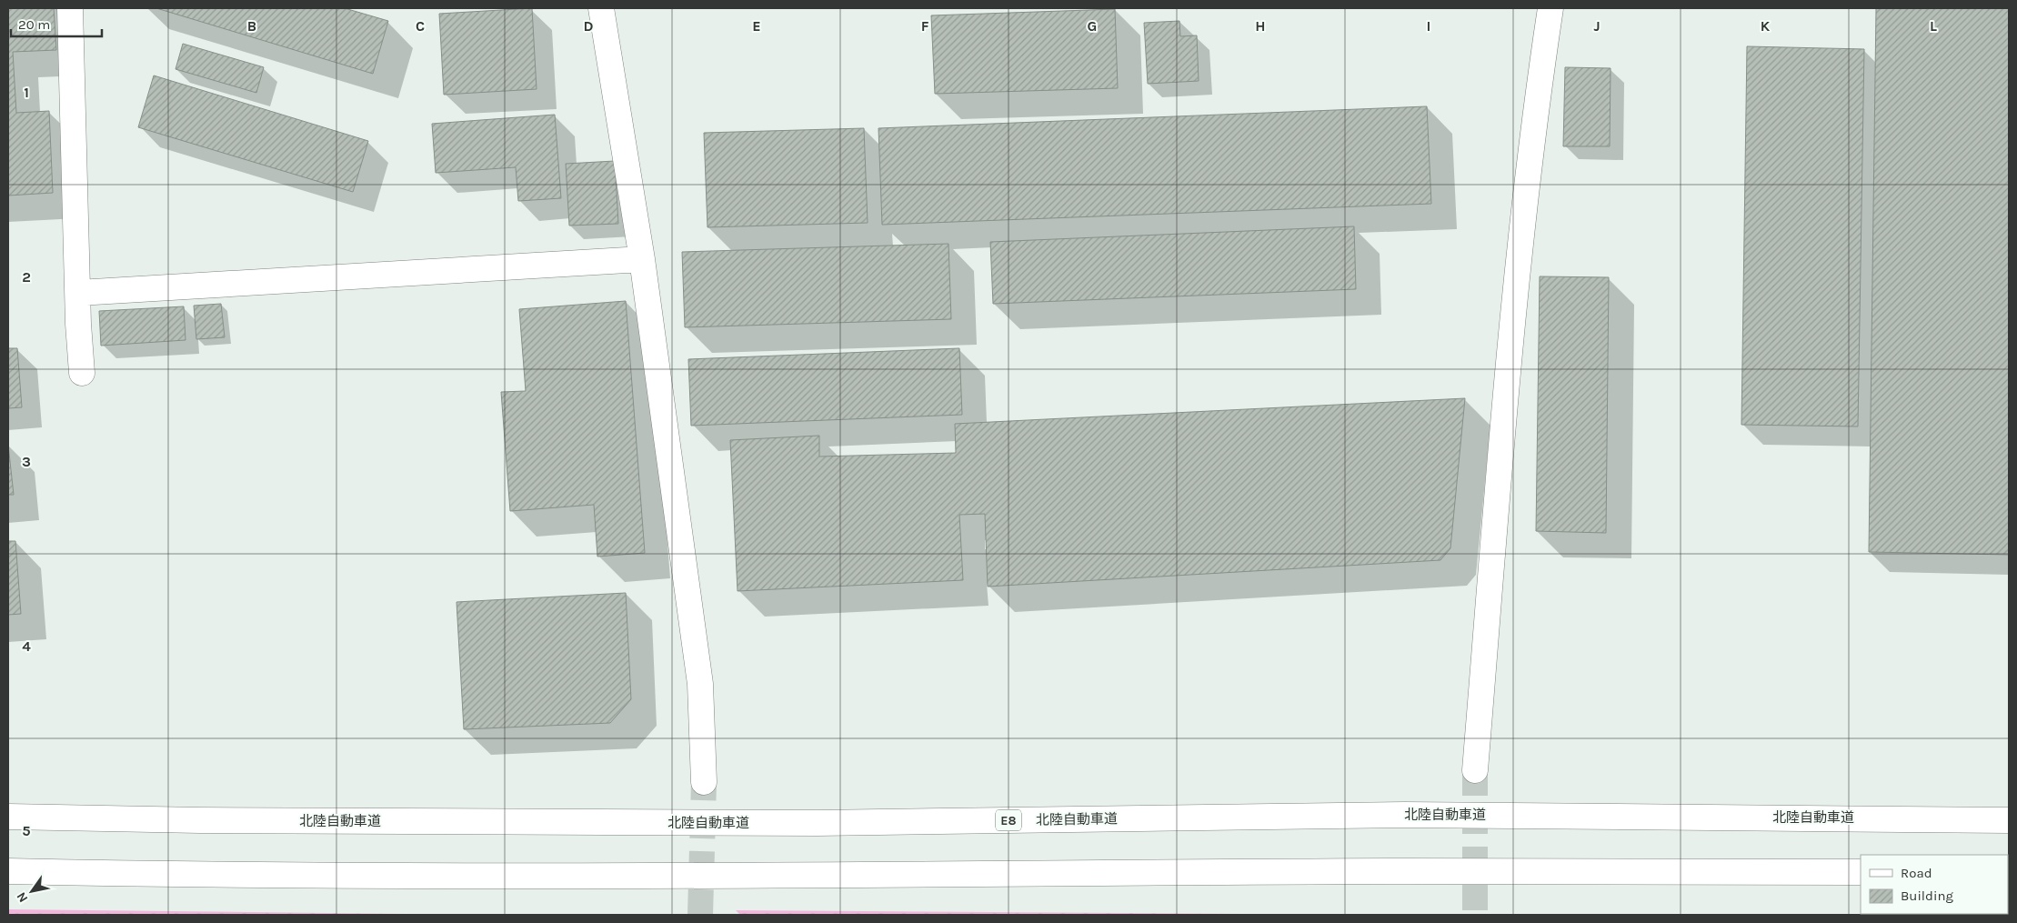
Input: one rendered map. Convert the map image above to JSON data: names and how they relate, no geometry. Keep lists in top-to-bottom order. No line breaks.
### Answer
{"streets":{"main road":["北陸自動車道","E8"]},"legend":["Road","Building"],"scale_bar":"20 m","north":"bottom left","grid":{"columns":["B","C","D","E","F","G","H","I","J","K","L"],"rows":["1","2","3","4","5"]}}
